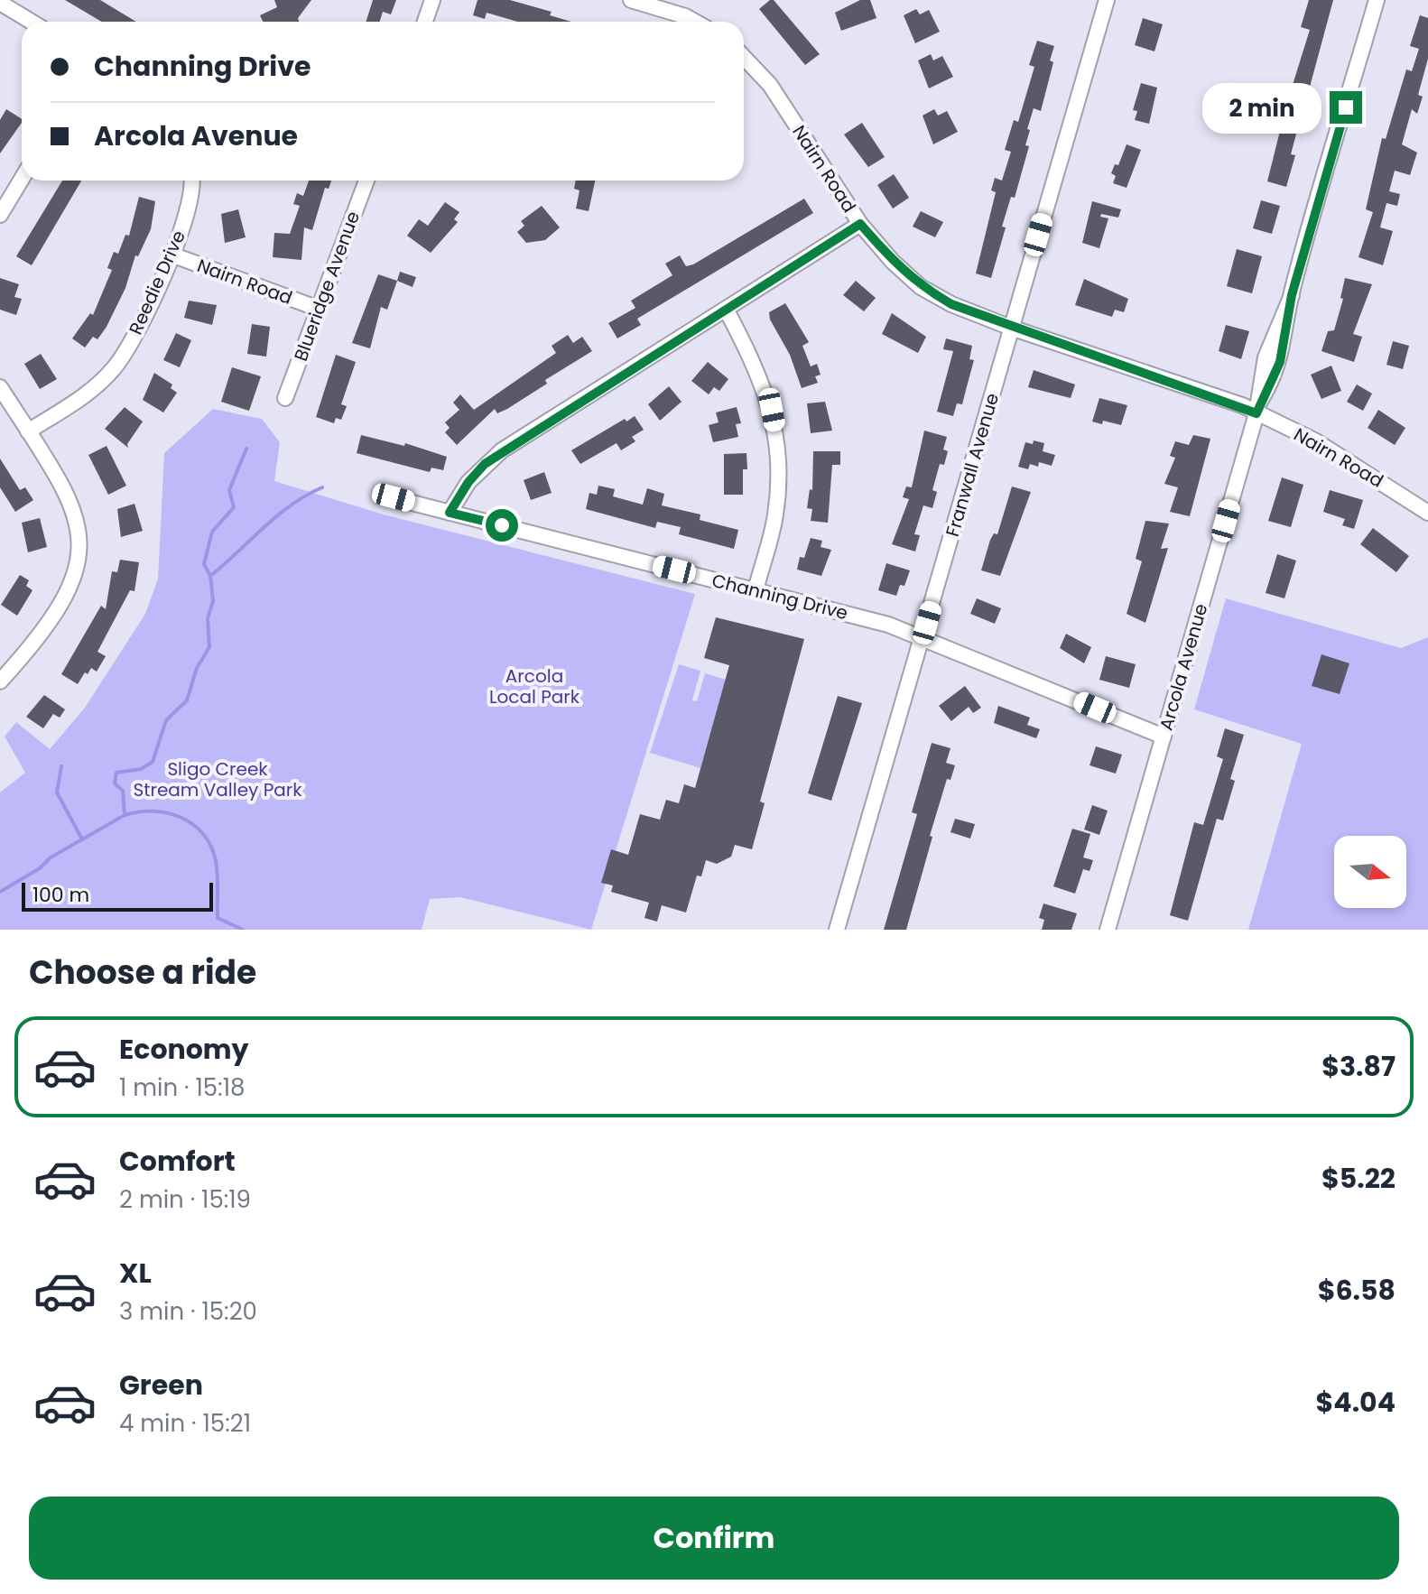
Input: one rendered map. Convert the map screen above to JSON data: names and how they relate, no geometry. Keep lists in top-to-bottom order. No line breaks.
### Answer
{"streets":{"street":["Nairn Road","Reedie Drive","Blueridge Avenue","Franwall Avenue","Channing Drive","Arcola Avenue"]},"crossings":[["Nairn Road","Reedie Drive"],["Nairn Road","Blueridge Avenue"],["Nairn Road","Franwall Avenue"],["Nairn Road","Arcola Avenue"],["Franwall Avenue","Channing Drive"],["Channing Drive","Arcola Avenue"]],"parks":["Arcola Local Park","Sligo Creek Stream Valley Park"],"scale_bar":"100 m","north":"right","page":{"banner":["Channing Drive","Arcola Avenue"],"bubble":"2 min","scale":"100 m","heading":"Choose a ride","list":[{"name":"Economy","note":"1 min · 15:18","value":"$3.87"},{"name":"Comfort","note":"2 min · 15:19","value":"$5.22"},{"name":"XL","note":"3 min · 15:20","value":"$6.58"},{"name":"Green","note":"4 min · 15:21","value":"$4.04"}],"buttons":"Confirm"}}
